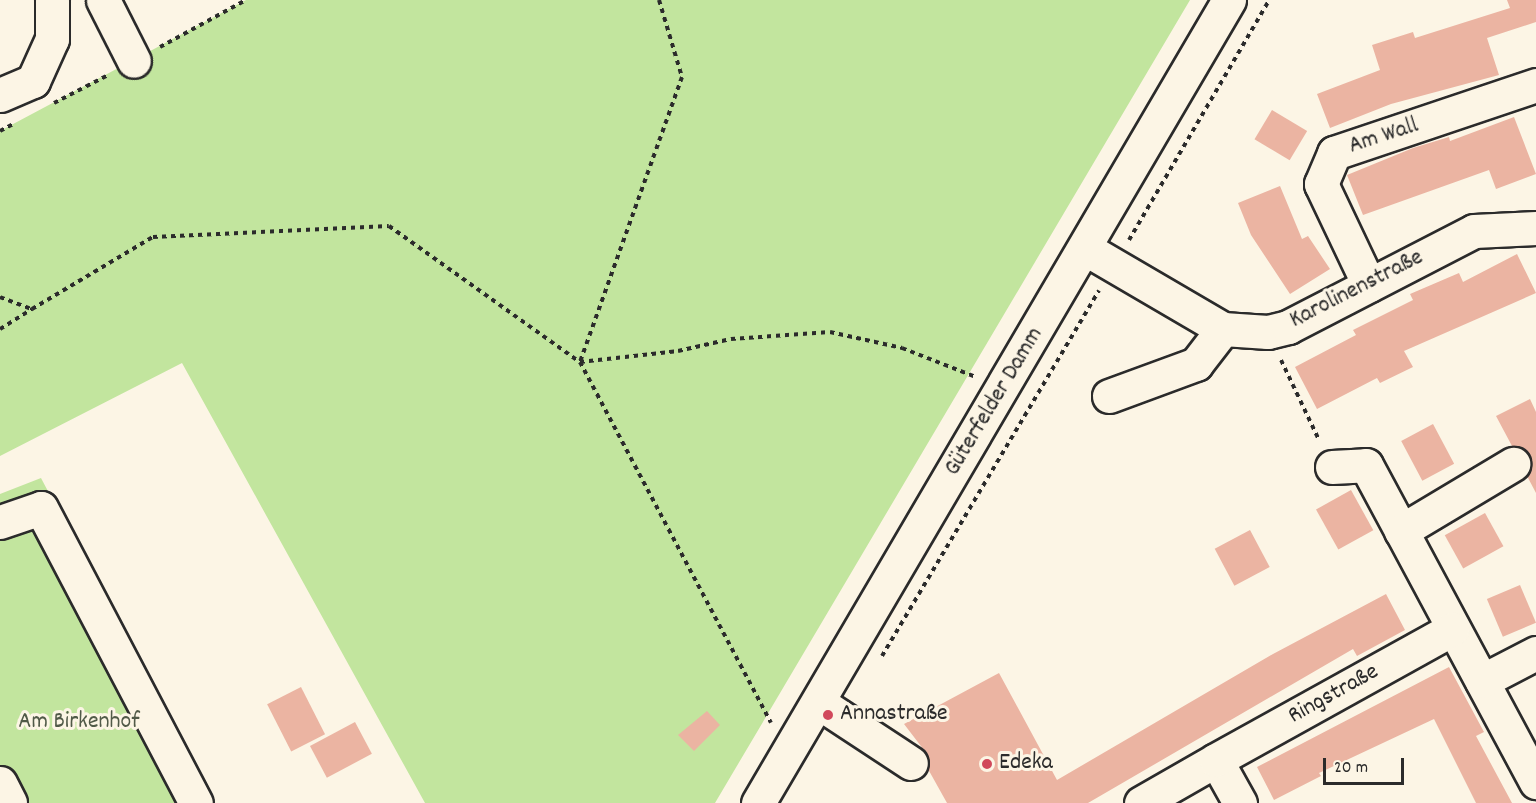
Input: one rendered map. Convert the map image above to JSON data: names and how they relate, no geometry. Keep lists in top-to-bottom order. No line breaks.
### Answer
{"streets":{"street":["Am Wall","Karolinenstraße","Güterfelder Damm","Ringstraße"]},"crossings":[["Am Wall","Karolinenstraße"],["Karolinenstraße","Güterfelder Damm"]],"parks":["Am Birkenhof"],"places":["Annastraße","Edeka"],"scale_bar":"20 m"}
